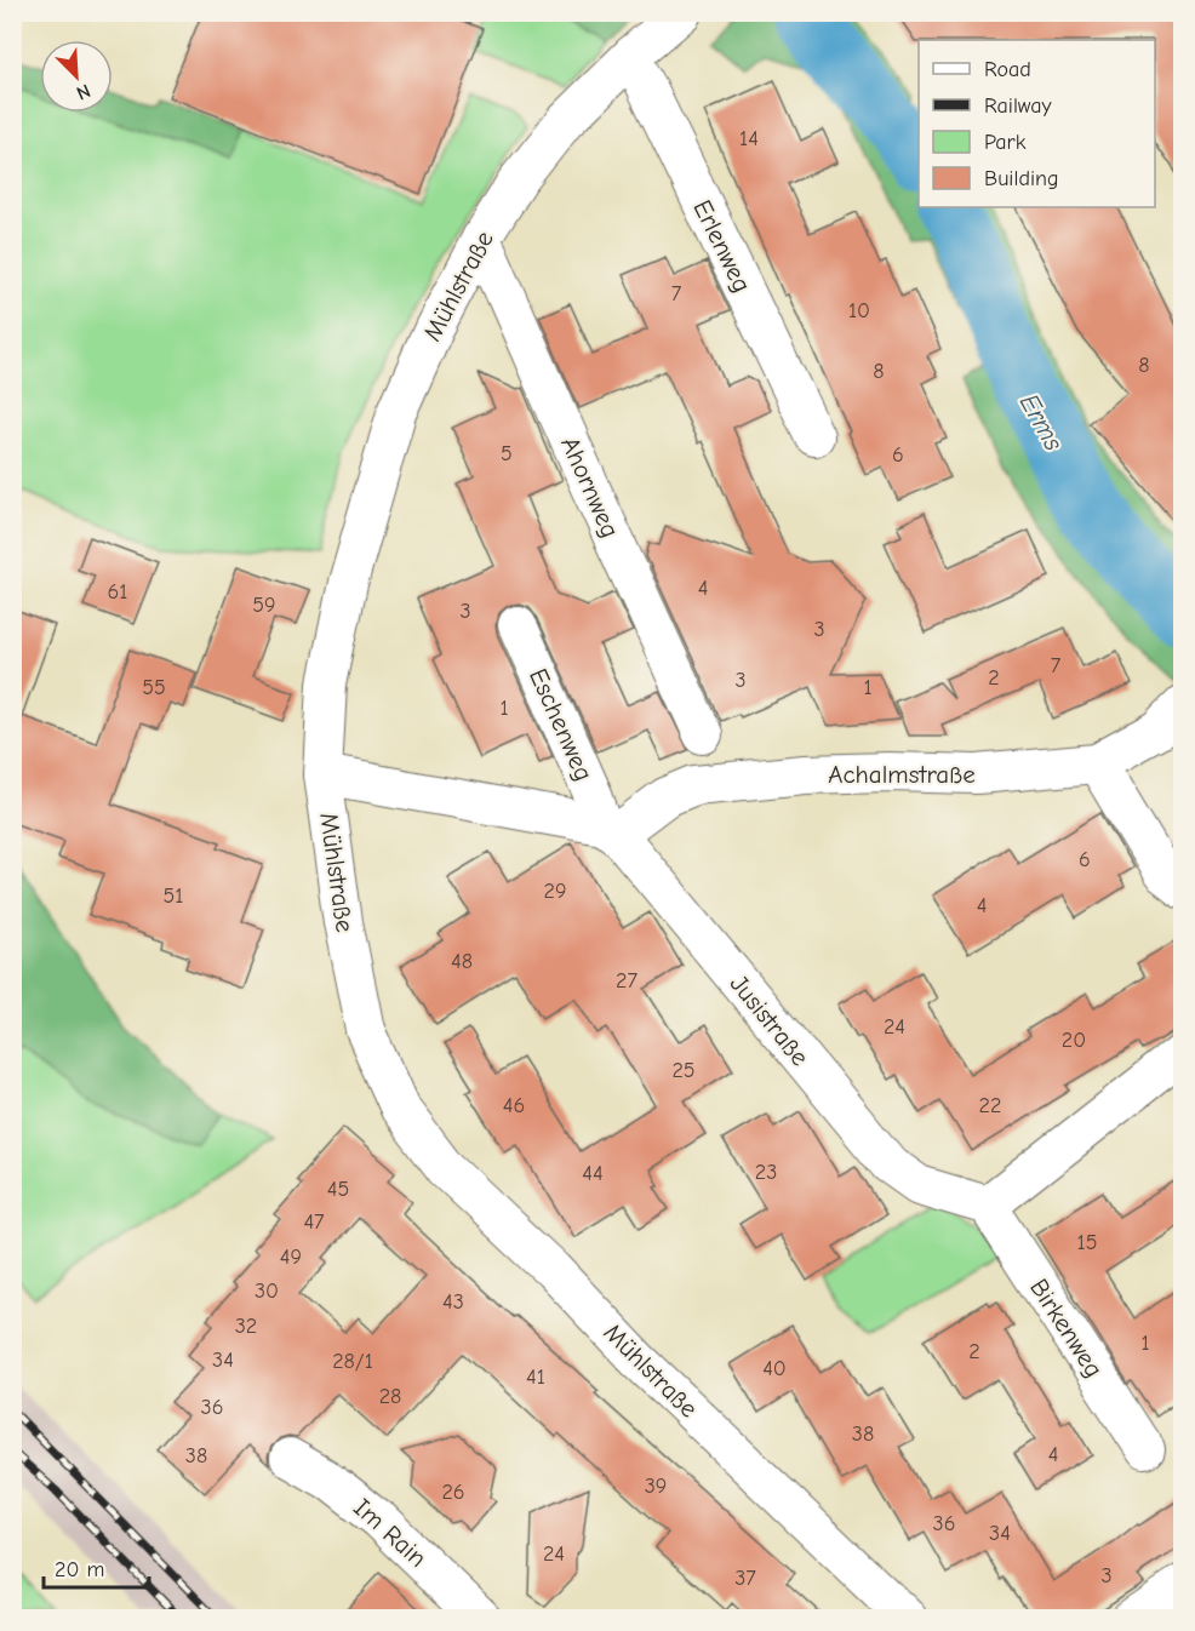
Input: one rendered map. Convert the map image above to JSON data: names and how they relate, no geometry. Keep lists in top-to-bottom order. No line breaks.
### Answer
{"streets":{"street":["Erlenweg","Mühlstraße","Ahornweg","Eschenweg","Achalmstraße","Jusistraße","Birkenweg","Im Rain"]},"crossings":[["Erlenweg","Mühlstraße"],["Mühlstraße","Ahornweg"],["Eschenweg","Achalmstraße"],["Eschenweg","Jusistraße"],["Achalmstraße","Jusistraße"],["Jusistraße","Birkenweg"]],"water":["Erms"],"house_numbers":["14","7","10","8","8","5","6","4","61","59","3","3","7","2","3","55","1","1","6","29","51","4","48","27","24","20","25","46","22","23","44","45","47","15","49","30","43","32","1","2","34","28/1","40","41","28","36","38","4","38","39","26","36","34","24","3","37"],"legend":["Road","Railway","Park","Building"],"scale_bar":"20 m","north":"bottom right"}
